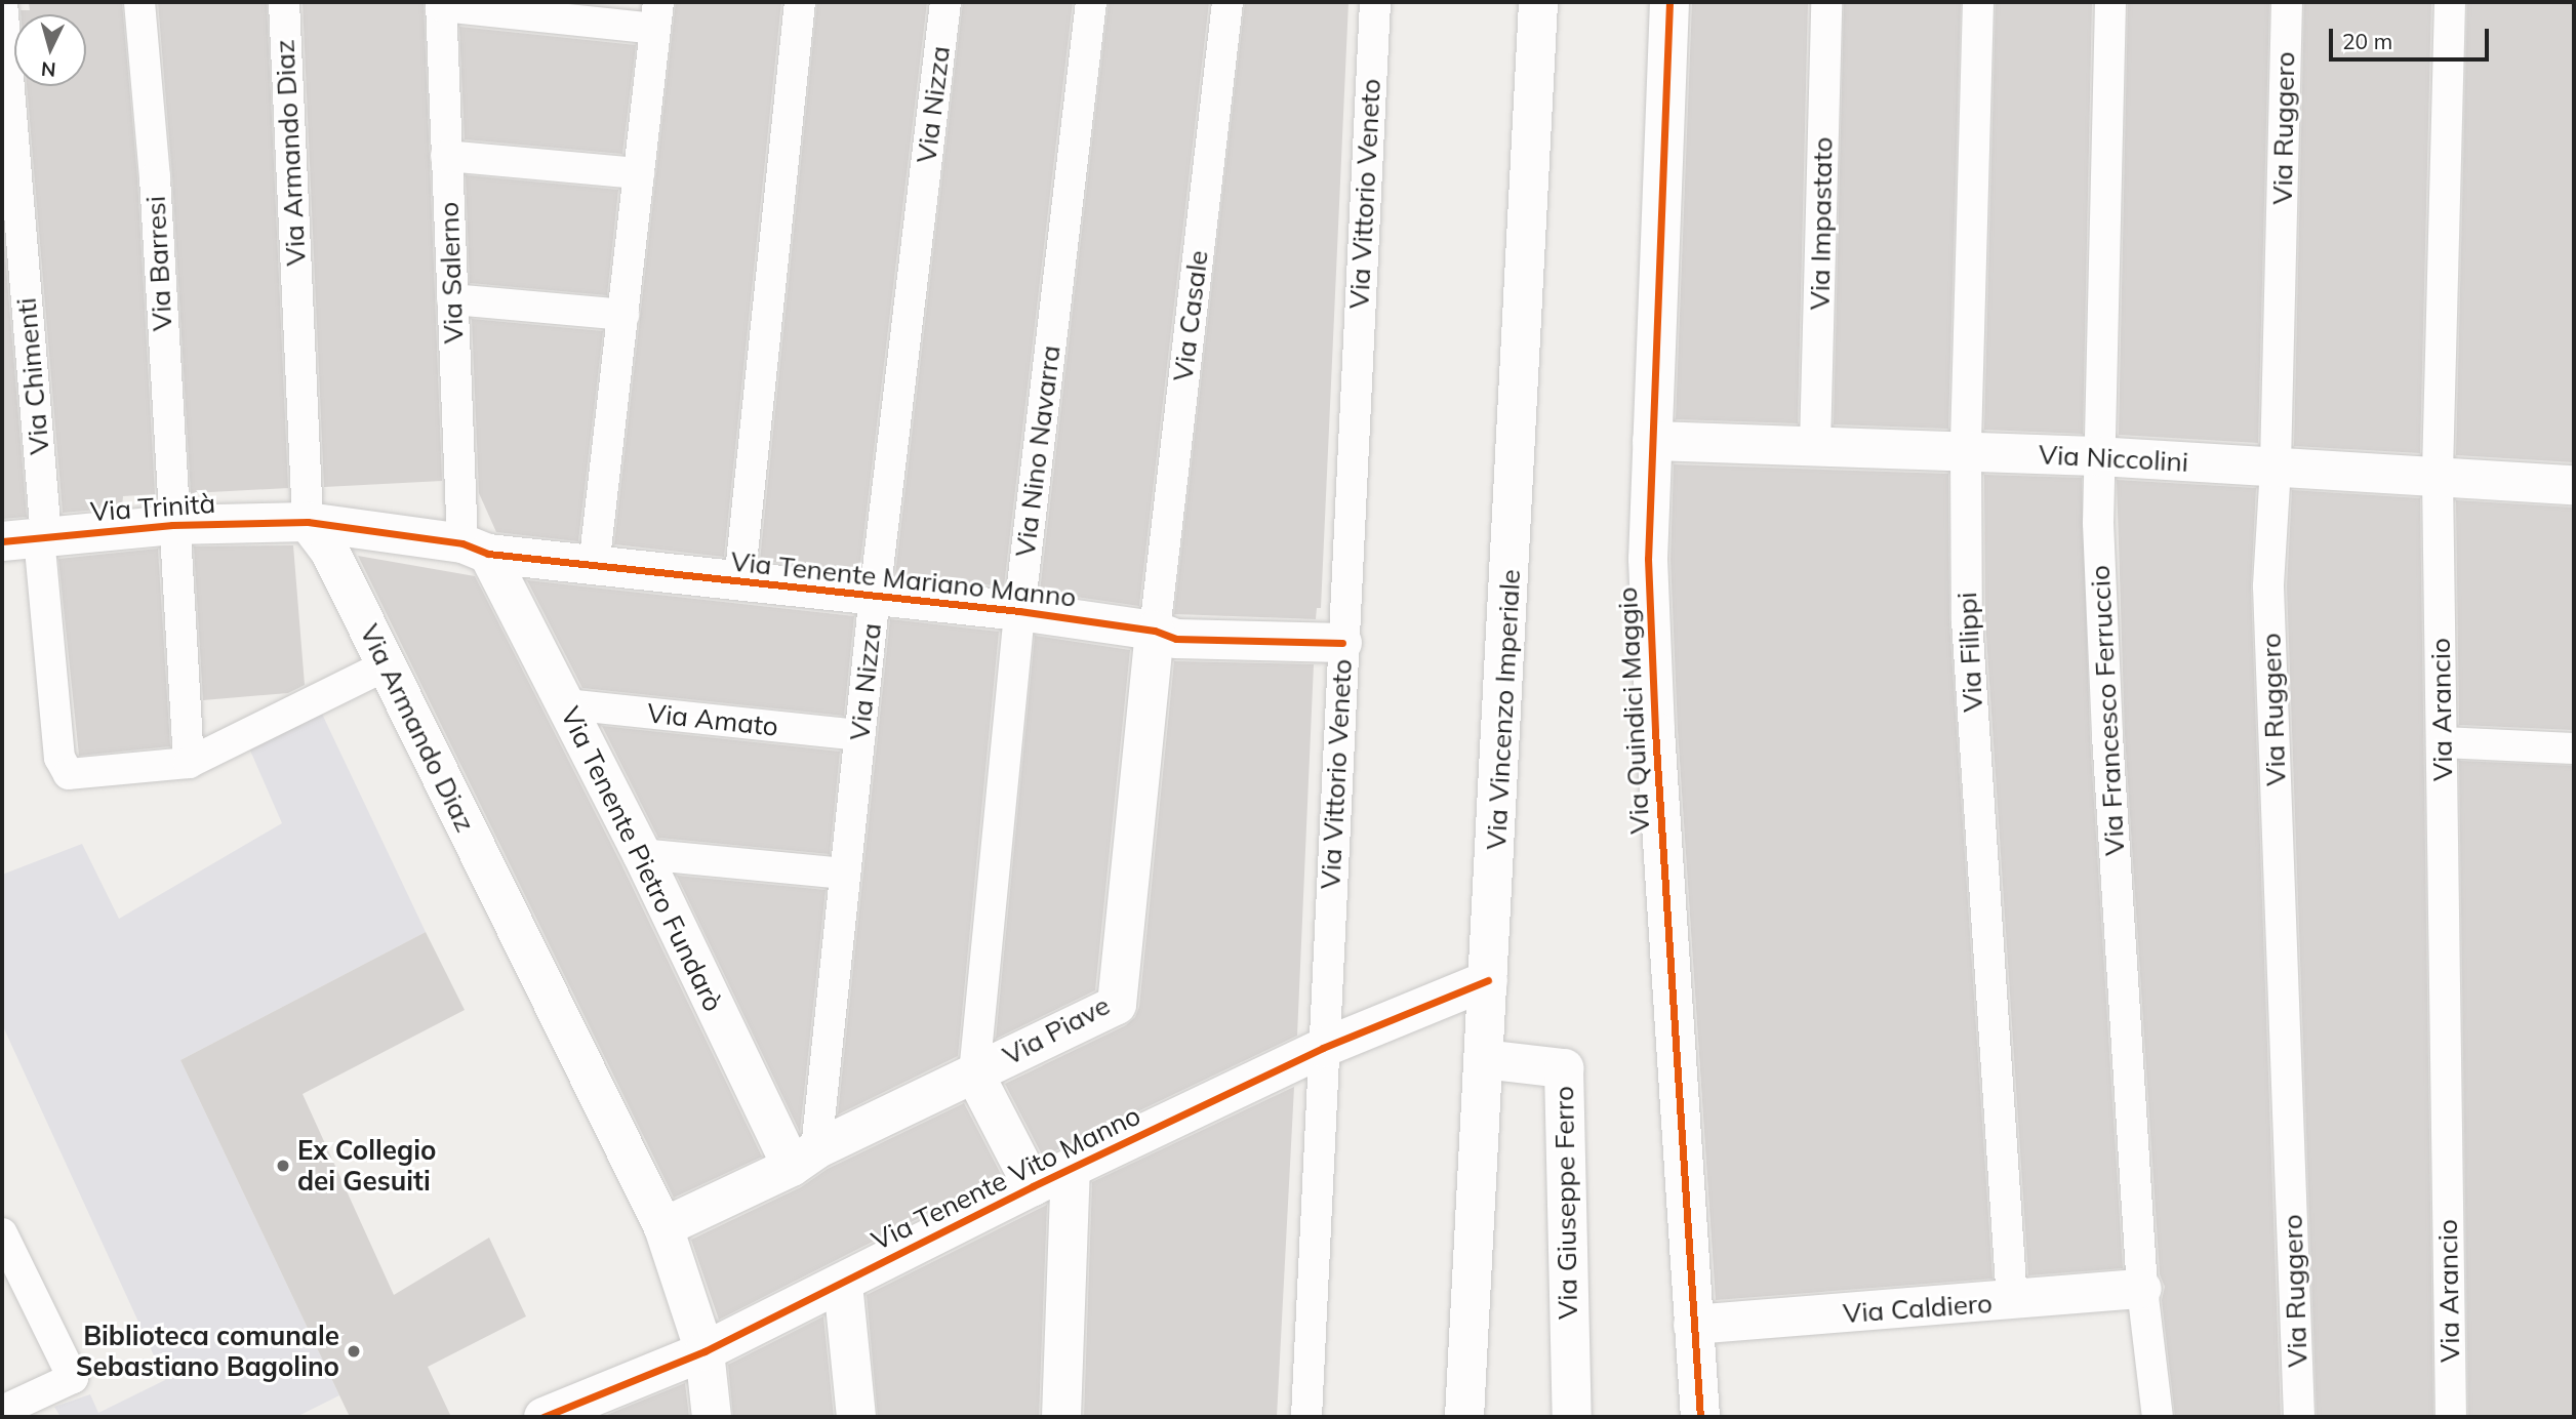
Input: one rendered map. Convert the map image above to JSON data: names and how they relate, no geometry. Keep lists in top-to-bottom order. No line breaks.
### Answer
{"streets":{"street":["Via Armando Diaz","Via Niccolini","Via Trinità","Via Tenente Mariano Manno","Via Vincenzo Imperiale","Via Quindici Maggio","Via Tenente Pietro Fundarò","Via Piave","Via Tenente Vito Manno","Via Giuseppe Ferro","Via Caldiero"],"lane":["Via Nizza","Via Ruggero","Via Vittorio Veneto","Via Impastato","Via Barresi","Via Salerno","Via Casale","Via Chimenti","Via Nino Navarra","Via Filippi","Via Arancio","Via Francesco Ferruccio","Via Amato"]},"crossings":[["Via Nizza","Via Tenente Mariano Manno"],["Via Nizza","Via Amato"],["Via Nizza","Via Tenente Pietro Fundarò"],["Via Nizza","Via Piave"],["Via Ruggero","Via Niccolini"],["Via Armando Diaz","Via Trinità"],["Via Armando Diaz","Via Piave"],["Via Armando Diaz","Via Tenente Vito Manno"],["Via Vittorio Veneto","Via Tenente Mariano Manno"],["Via Vittorio Veneto","Via Tenente Vito Manno"],["Via Impastato","Via Niccolini"],["Via Barresi","Via Chimenti"],["Via Barresi","Via Trinità"],["Via Salerno","Via Trinità"],["Via Salerno","Via Tenente Mariano Manno"],["Via Salerno","Via Tenente Pietro Fundarò"],["Via Casale","Via Tenente Mariano Manno"],["Via Casale","Via Piave"],["Via Chimenti","Via Trinità"],["Via Nino Navarra","Via Tenente Mariano Manno"],["Via Nino Navarra","Via Piave"],["Via Niccolini","Via Filippi"],["Via Niccolini","Via Arancio"],["Via Niccolini","Via Quindici Maggio"],["Via Niccolini","Via Francesco Ferruccio"],["Via Trinità","Via Tenente Mariano Manno"],["Via Trinità","Via Tenente Pietro Fundarò"],["Via Tenente Mariano Manno","Via Tenente Pietro Fundarò"],["Via Tenente Mariano Manno","Via Piave"],["Via Filippi","Via Caldiero"],["Via Vincenzo Imperiale","Via Tenente Vito Manno"],["Via Vincenzo Imperiale","Via Giuseppe Ferro"],["Via Quindici Maggio","Via Caldiero"],["Via Francesco Ferruccio","Via Caldiero"],["Via Amato","Via Tenente Pietro Fundarò"],["Via Tenente Pietro Fundarò","Via Piave"]],"places":["Ex Collegio dei Gesuiti","Biblioteca comunale Sebastiano Bagolino"],"scale_bar":"20 m","north":"bottom"}
